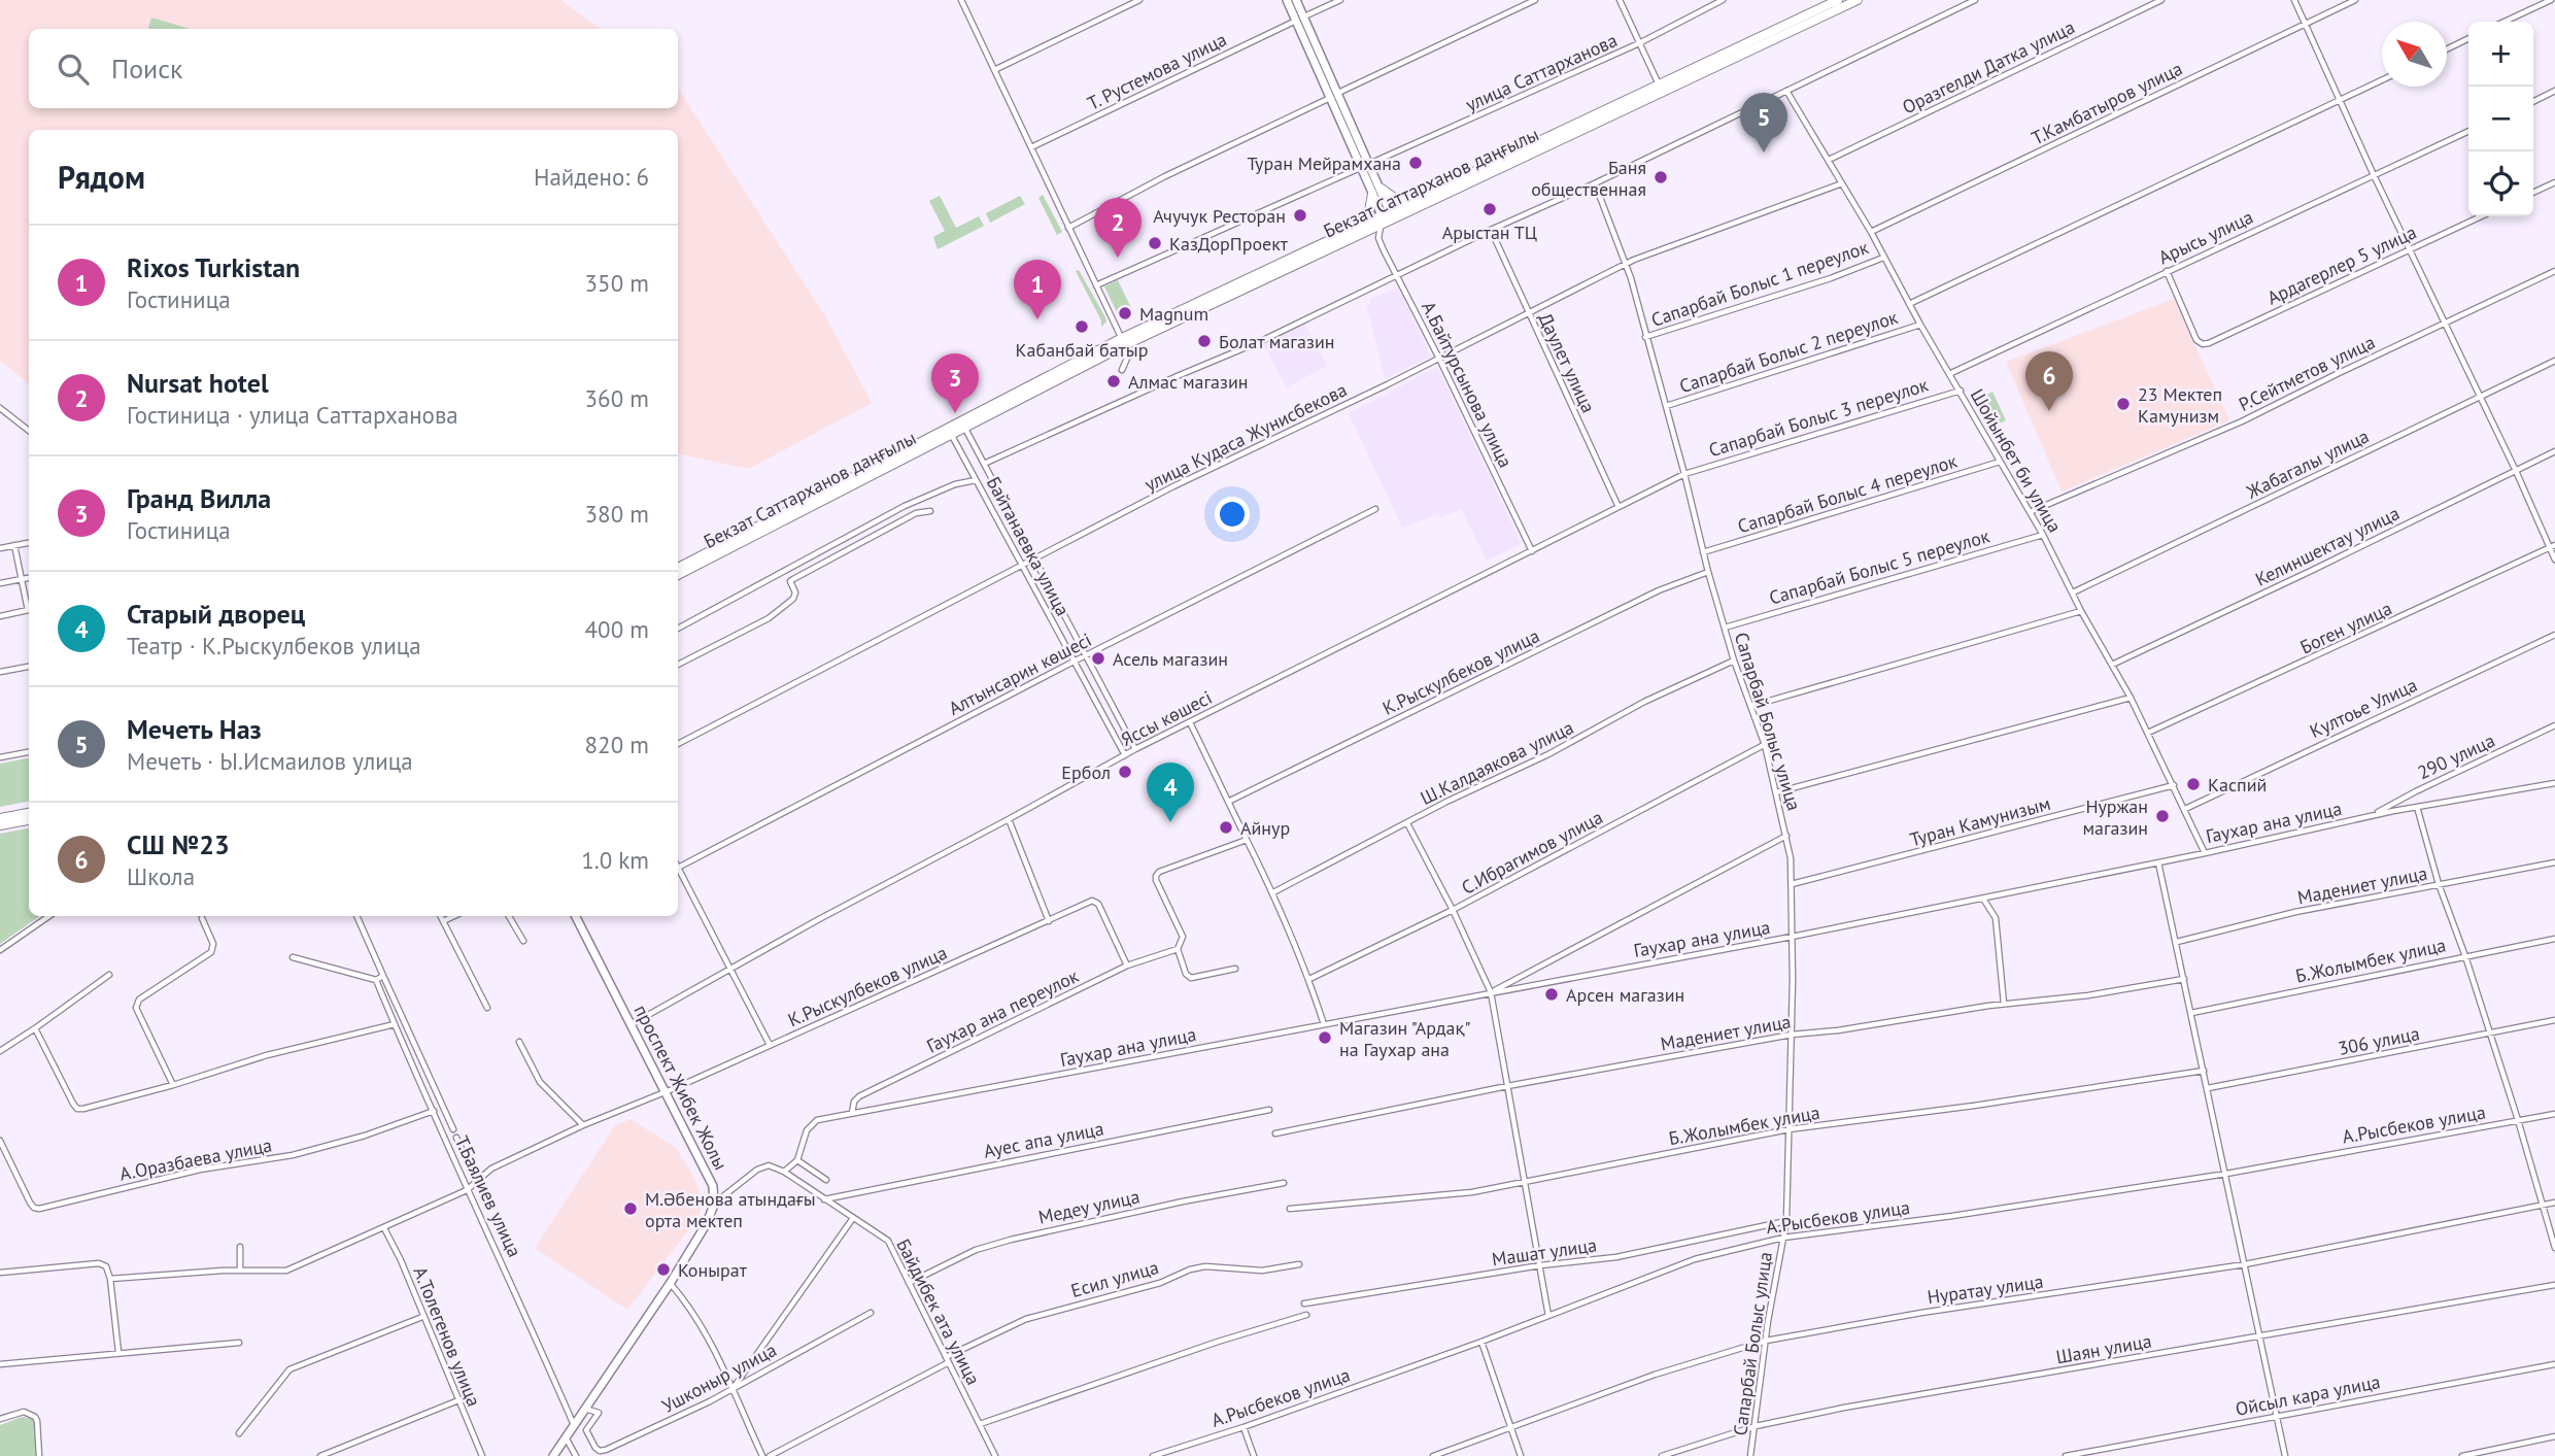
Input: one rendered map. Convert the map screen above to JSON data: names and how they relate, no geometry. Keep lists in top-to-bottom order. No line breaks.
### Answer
{"streets":{"main road":["Бекзат Саттарханов даңғылы","проспект Жибек Жолы"],"street":["Оразгелди Датка улица","Т. Рустемова улица","улица Саттарханова","Т.Камбатыров улица","Арысь улица","Ардагерлер 5 улица","Сапарбай Болыс 1 переулок","Сапарбай Болыс 2 переулок","Даулет улица","Р.Сейтметов улица","А.Байтурсынова улица","Сапарбай Болыс 3 переулок","улица Кудаса Жунисбекова","Шойынбет би улица","Жабагалы улица","Сапарбай Болыс 4 переулок","Байтанаевка улица","Келиншектау улица","Сапарбай Болыс 5 переулок","Боген улица","К.Рыскулбеков улица","Алтынсарин көшесі","Култоье Улица","Яссы көшесі","Сапарбай Болыс улица","290 улица","Ш.Калдаякова улица","Туран Камунизым","Гаухар ана улица","С.Ибрагимов улица","Мадениет улица","Б.Жолымбек улица","Гаухар ана переулок","306 улица","А.Рысбеков улица","Ауес апа улица","А.Оразбаева улица","Т.Баялиев улица","Медеу улица","Машат улица","Есил улица","Нуратау улица","Байдибек ата улица","А.Толегенов улица","Шаян улица","Ушконыр улица","Ойсыл кара улица"]},"crossings":[["Оразгелди Датка улица","Шойынбет би улица"],["Т.Камбатыров улица","Шойынбет би улица"],["Бекзат Саттарханов даңғылы","А.Байтурсынова улица"],["Бекзат Саттарханов даңғылы","Байтанаевка улица"],["Арысь улица","Ардагерлер 5 улица"],["Арысь улица","Шойынбет би улица"],["Сапарбай Болыс 1 переулок","Шойынбет би улица"],["Сапарбай Болыс 1 переулок","Сапарбай Болыс улица"],["Сапарбай Болыс 2 переулок","Шойынбет би улица"],["Сапарбай Болыс 2 переулок","Сапарбай Болыс улица"],["Даулет улица","улица Кудаса Жунисбекова"],["Даулет улица","Яссы көшесі"],["Р.Сейтметов улица","Шойынбет би улица"],["А.Байтурсынова улица","улица Кудаса Жунисбекова"],["А.Байтурсынова улица","Яссы көшесі"],["Сапарбай Болыс 3 переулок","Шойынбет би улица"],["Сапарбай Болыс 3 переулок","Яссы көшесі"],["Сапарбай Болыс 3 переулок","Сапарбай Болыс улица"],["улица Кудаса Жунисбекова","Шойынбет би улица"],["улица Кудаса Жунисбекова","Байтанаевка улица"],["улица Кудаса Жунисбекова","Сапарбай Болыс улица"],["Шойынбет би улица","Жабагалы улица"],["Шойынбет би улица","Сапарбай Болыс 4 переулок"],["Шойынбет би улица","Келиншектау улица"],["Шойынбет би улица","Сапарбай Болыс 5 переулок"],["Шойынбет би улица","Боген улица"],["Шойынбет би улица","Култоье Улица"],["Шойынбет би улица","Туран Камунизым"],["Шойынбет би улица","Гаухар ана улица"],["Сапарбай Болыс 4 переулок","Сапарбай Болыс улица"],["Байтанаевка улица","Алтынсарин көшесі"],["Байтанаевка улица","Яссы көшесі"],["Сапарбай Болыс 5 переулок","Сапарбай Болыс улица"],["К.Рыскулбеков улица","Сапарбай Болыс улица"],["К.Рыскулбеков улица","Гаухар ана переулок"],["К.Рыскулбеков улица","проспект Жибек Жолы"],["К.Рыскулбеков улица","Т.Баялиев улица"],["К.Рыскулбеков улица","А.Толегенов улица"],["Яссы көшесі","Сапарбай Болыс улица"],["Яссы көшесі","проспект Жибек Жолы"],["Сапарбай Болыс улица","Ш.Калдаякова улица"],["Сапарбай Болыс улица","Туран Камунизым"],["Сапарбай Болыс улица","Гаухар ана улица"],["Сапарбай Болыс улица","С.Ибрагимов улица"],["Сапарбай Болыс улица","Мадениет улица"],["Сапарбай Болыс улица","Б.Жолымбек улица"],["Сапарбай Болыс улица","А.Рысбеков улица"],["Сапарбай Болыс улица","Машат улица"],["Сапарбай Болыс улица","Нуратау улица"],["Сапарбай Болыс улица","Шаян улица"],["290 улица","Гаухар ана улица"],["Гаухар ана улица","Гаухар ана переулок"],["Ауес апа улица","Байдибек ата улица"],["А.Оразбаева улица","Т.Баялиев улица"],["Медеу улица","Байдибек ата улица"],["Есил улица","Байдибек ата улица"]],"places":["Туран Мейрамхана","Баня общественная","Арыстан ТЦ","Ачучук Ресторан","КазДорПроект","Magnum","Кабанбай батыр","Болат магазин","Алмас магазин","23 Мектеп Камунизм","Асель магазин","Ербол","Каспий","Нуржан магазин","Айнур","Арсен магазин","Магазин \"Ардақ\" на Гаухар ана","М.Әбенова атындағы орта мектеп","Конырат"],"north":"top left","page":{"map_buttons":["+","−"],"search":"Поиск","pins":["5","2","1","6","3","4"],"heading":["Рядом","Найдено: 6"],"list":[{"mark":"1","name":"Rixos Turkistan","note":"Гостиница","value":"350 m"},{"mark":"2","name":"Nursat hotel","note":"Гостиница · улица Саттарханова","value":"360 m"},{"mark":"3","name":"Гранд Вилла","note":"Гостиница","value":"380 m"},{"mark":"4","name":"Старый дворец","note":"Театр · К.Рыскулбеков улица","value":"400 m"},{"mark":"5","name":"Мечеть Наз","note":"Мечеть · Ы.Исмаилов улица","value":"820 m"},{"mark":"6","name":"СШ №23","note":"Школа","value":"1.0 km"}]}}
